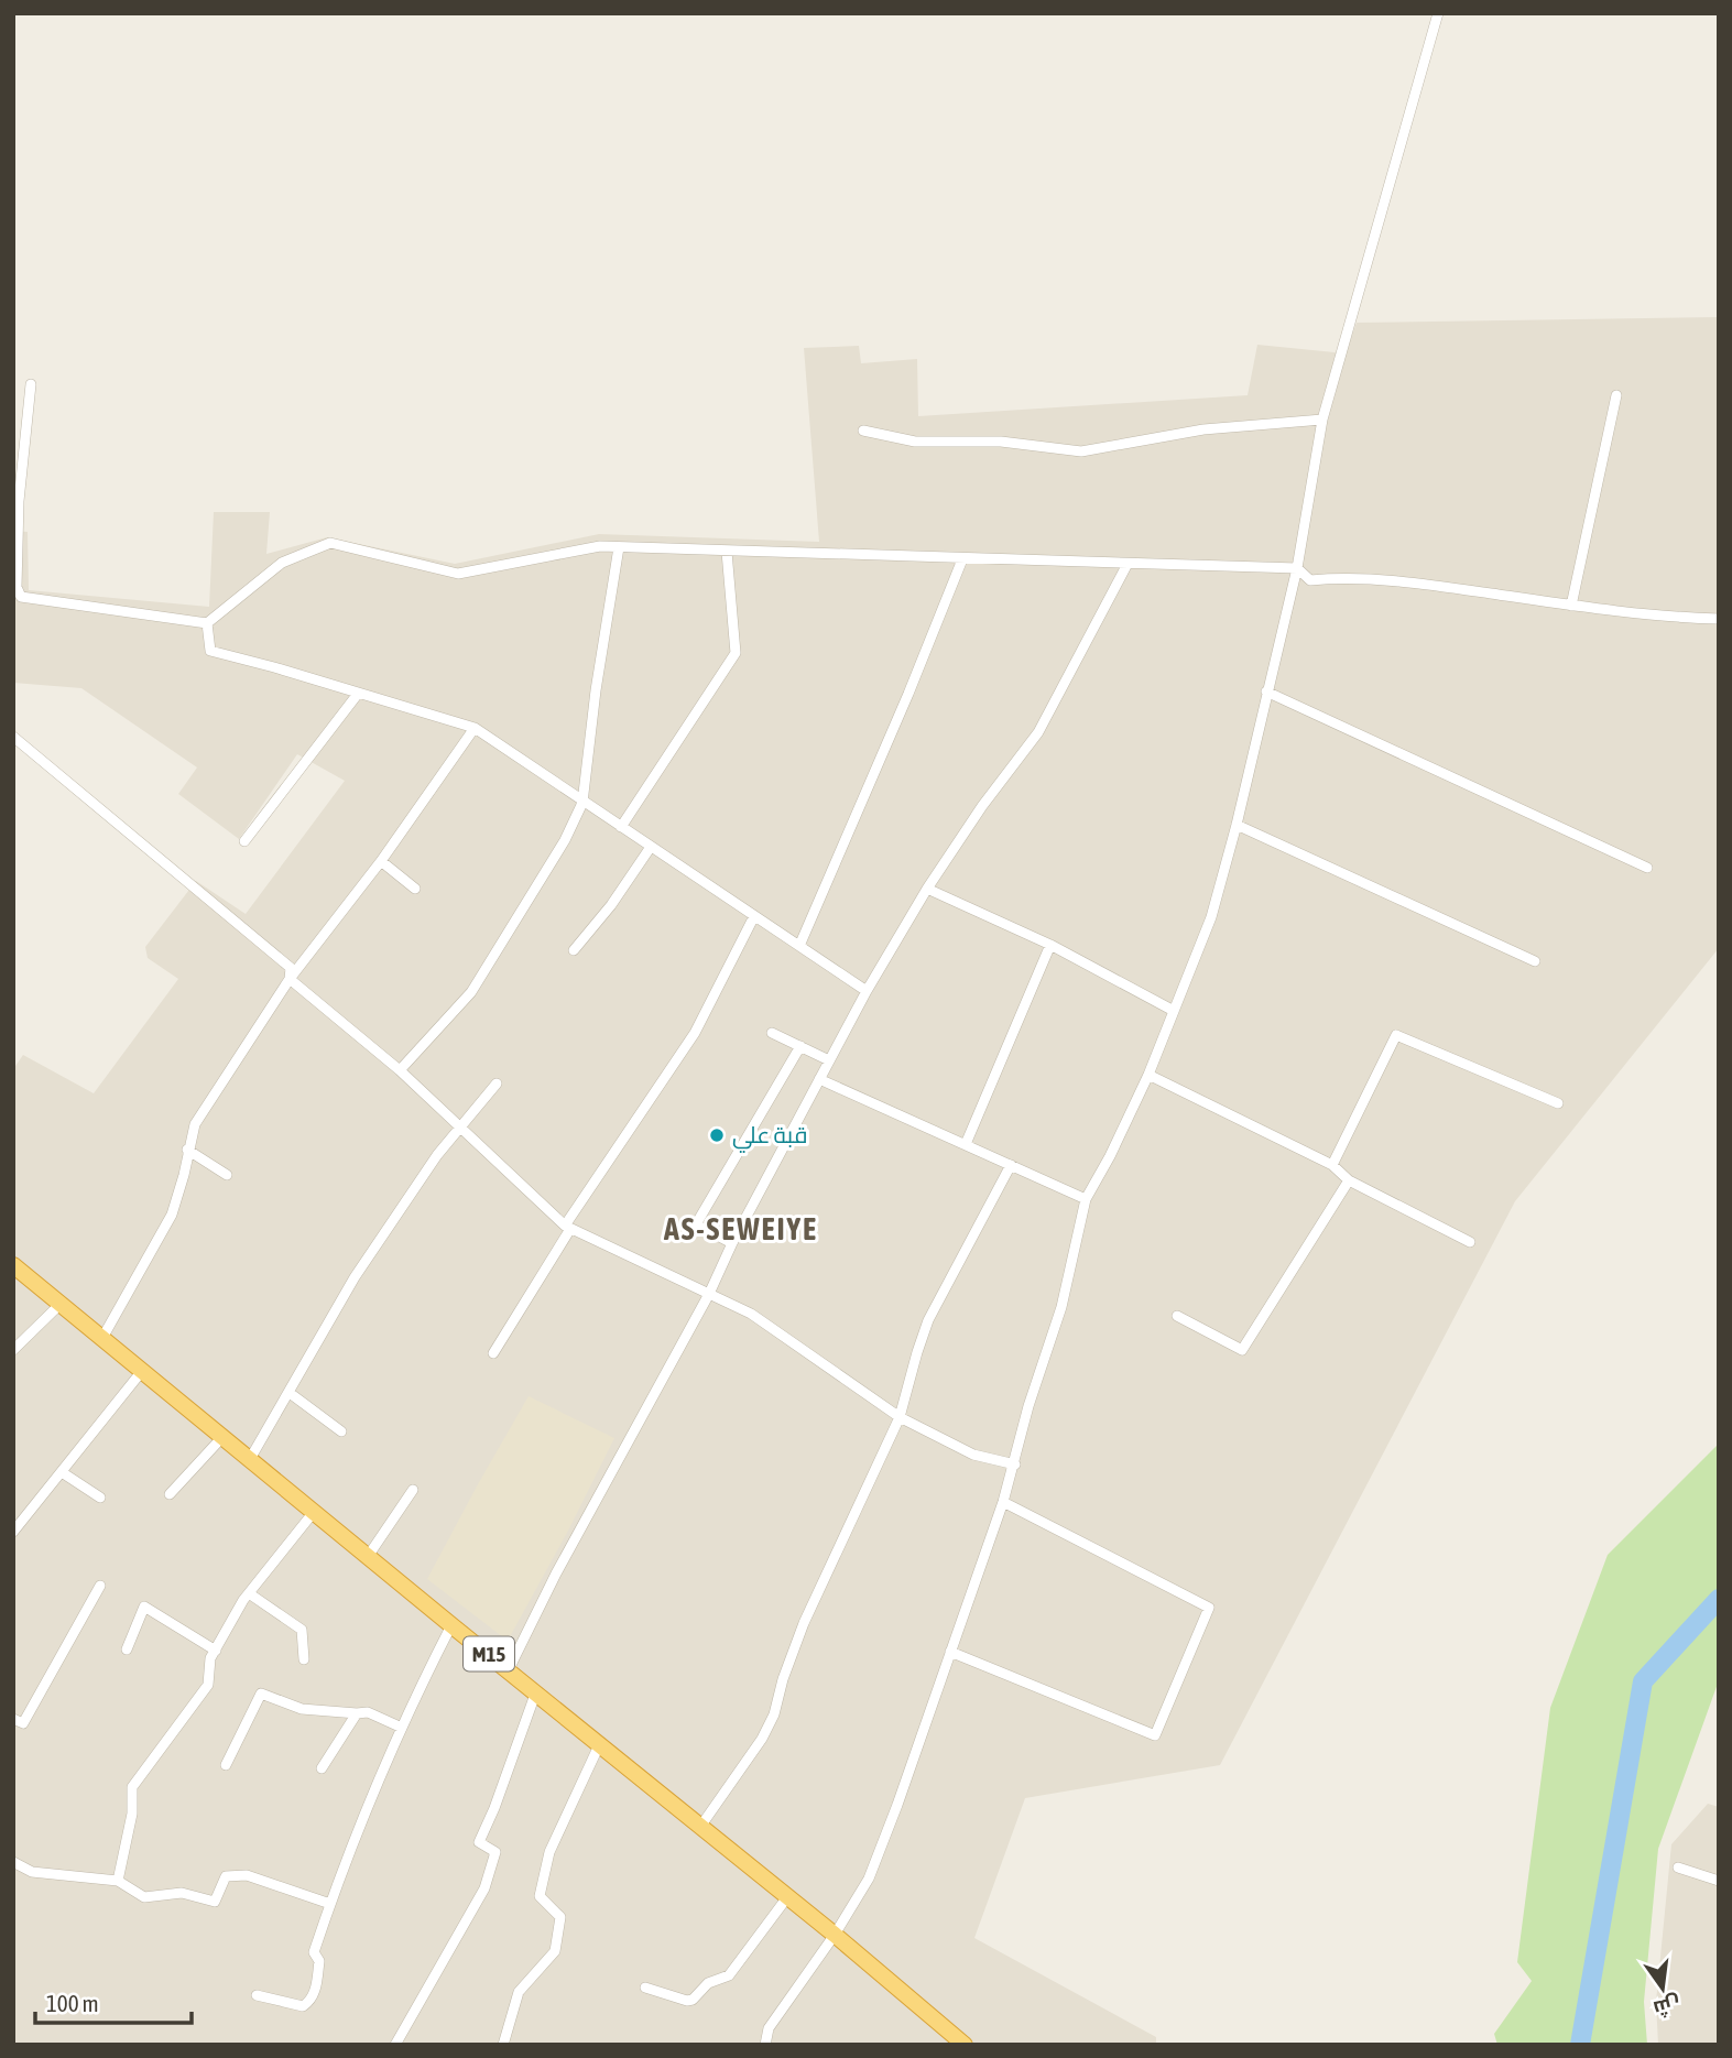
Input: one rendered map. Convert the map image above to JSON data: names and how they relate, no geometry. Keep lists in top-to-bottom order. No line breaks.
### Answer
{"streets":{"highway":["M15"]},"districts":["AS-SEWEIYE"],"places":["قبة علي"],"scale_bar":"100 m","north":"bottom"}
